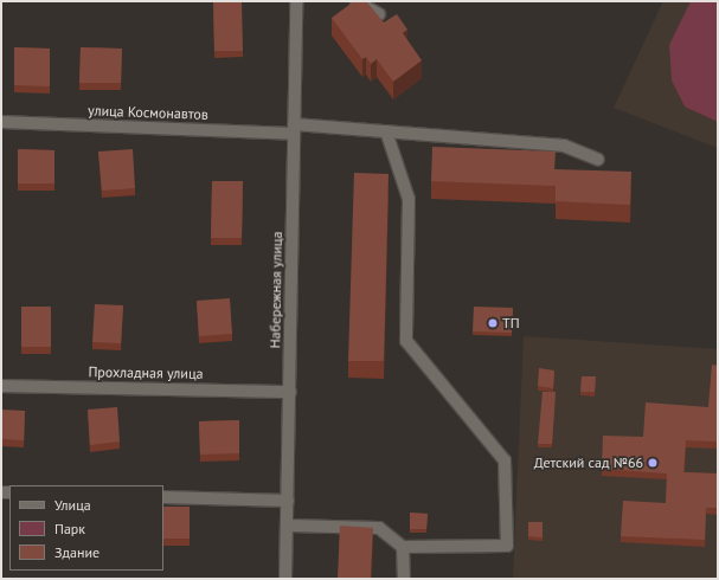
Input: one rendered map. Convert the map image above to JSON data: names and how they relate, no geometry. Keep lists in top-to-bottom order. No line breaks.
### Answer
{"streets":{"street":["улица Космонавтов","Набережная улица","Прохладная улица"]},"crossings":[["улица Космонавтов","Набережная улица"],["Набережная улица","Прохладная улица"]],"places":["ТП","Детский сад №66"],"legend":["Улица","Парк","Здание"]}
